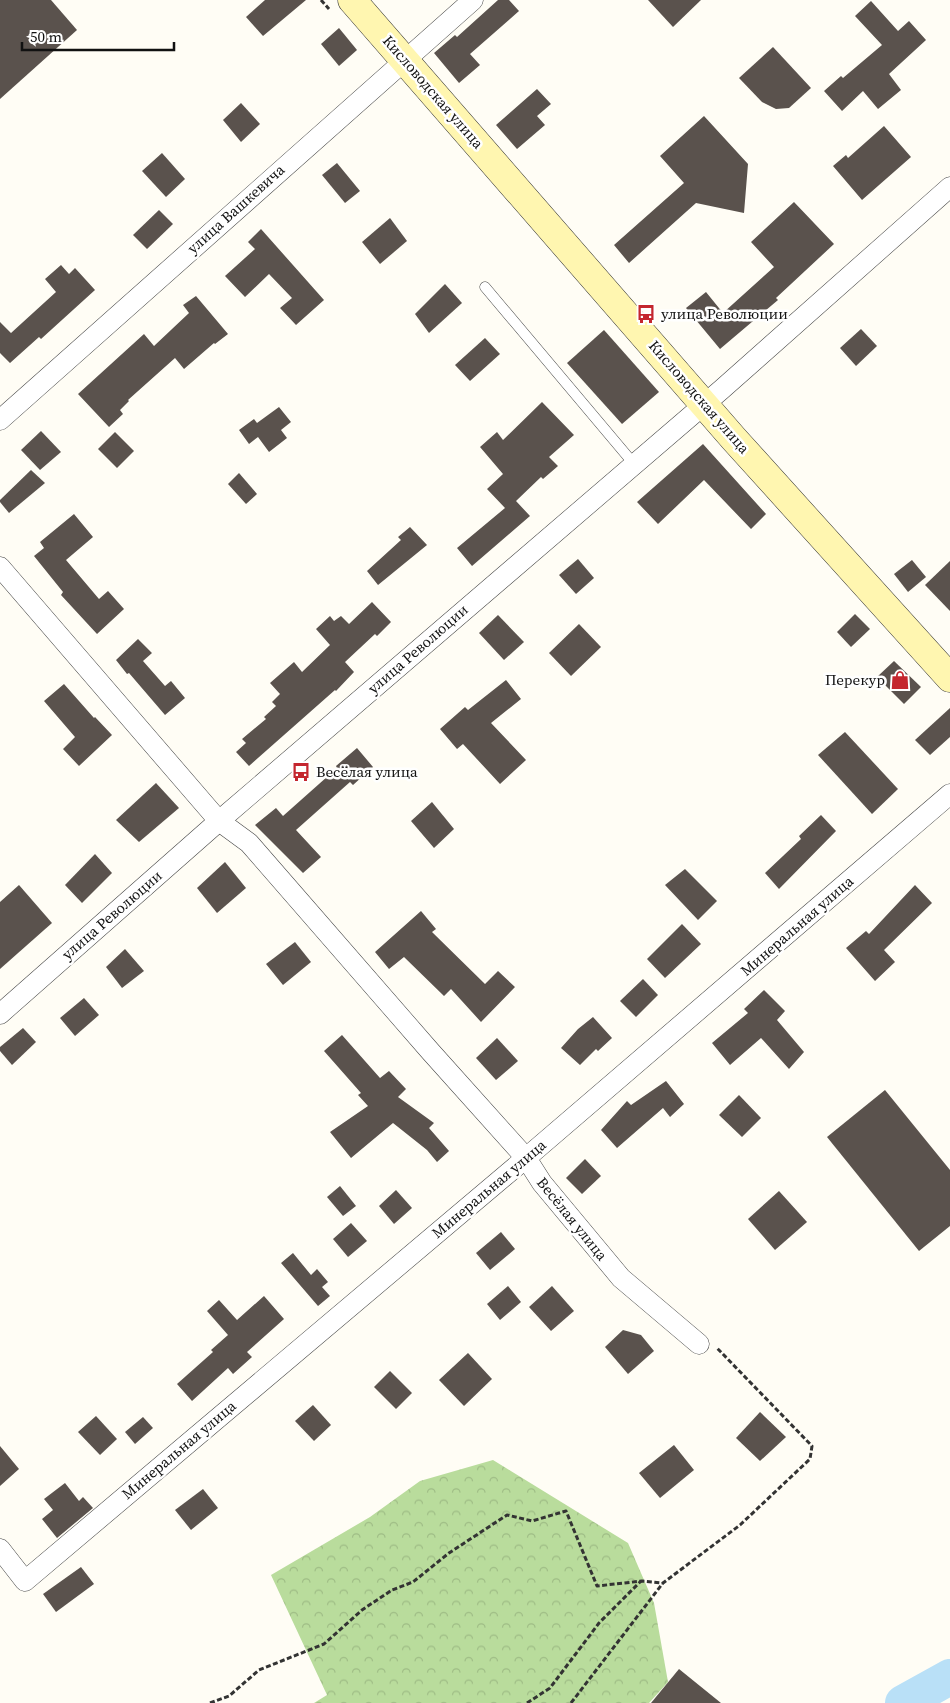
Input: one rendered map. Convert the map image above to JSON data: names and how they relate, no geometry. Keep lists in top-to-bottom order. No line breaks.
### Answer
{"streets":{"main road":["Кисловодская улица"],"street":["улица Вашкевича","улица Революции","Минеральная улица","Весёлая улица"]},"crossings":[["Кисловодская улица","улица Вашкевича"],["Кисловодская улица","улица Революции"],["улица Революции","Весёлая улица"],["Минеральная улица","Весёлая улица"]],"places":{"bus stop":["улица Революции","Весёлая улица"],"shop":["Перекур"]},"scale_bar":"50 m"}
